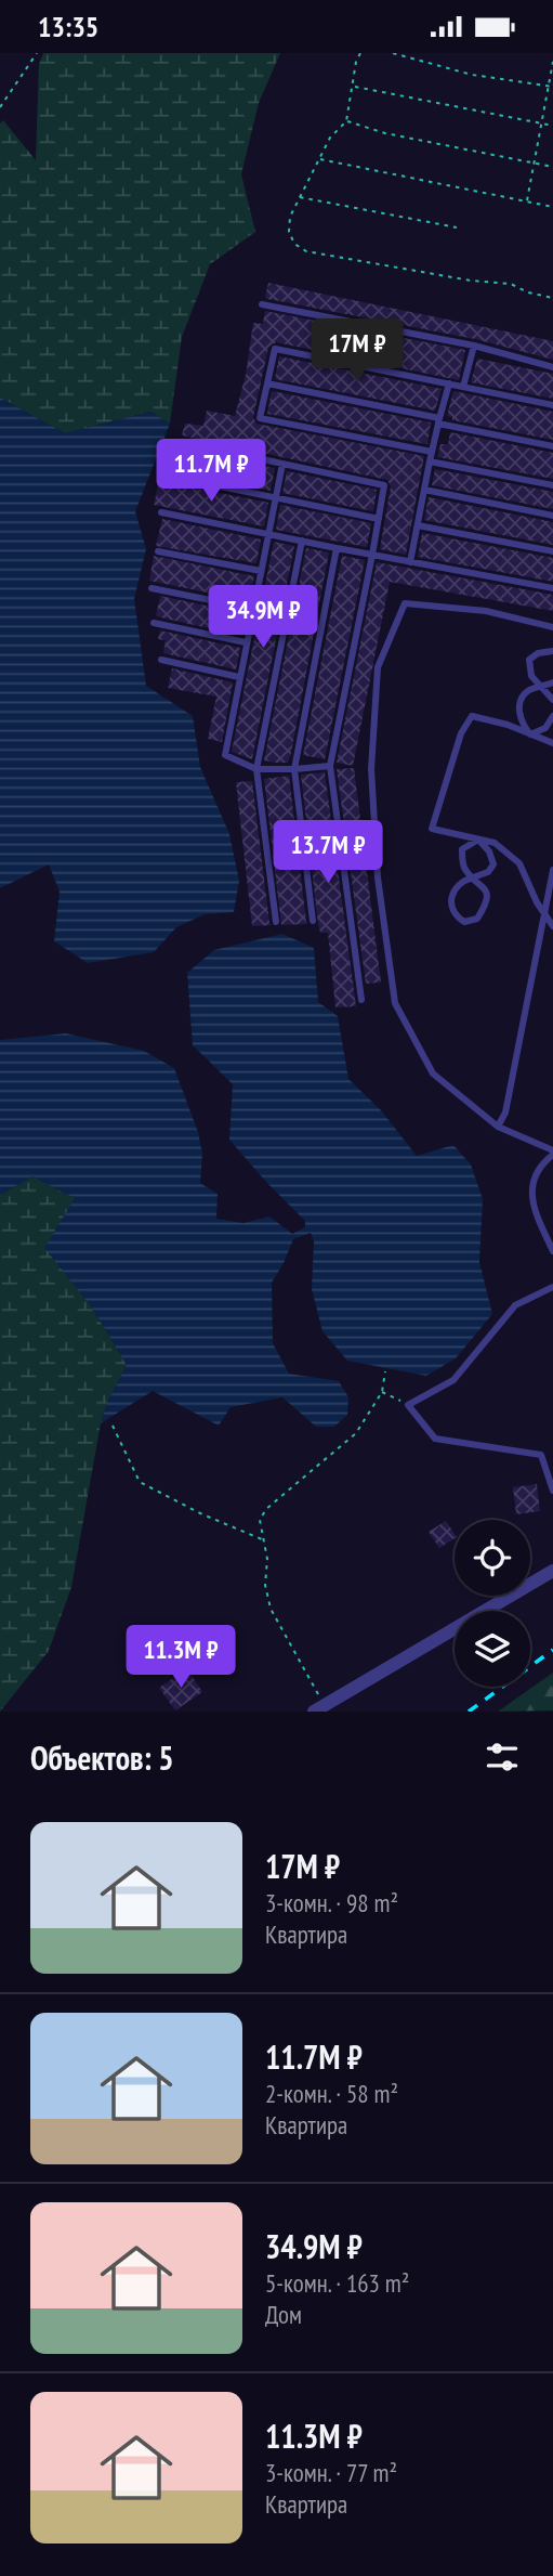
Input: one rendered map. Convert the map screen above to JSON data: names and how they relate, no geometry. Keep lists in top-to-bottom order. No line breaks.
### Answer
{"page":{"status":"13:35","price":["17M ₽","11.7M ₽","34.9M ₽","13.7M ₽","11.3M ₽"],"heading":"Объектов: 5","list":[{"name":"17M ₽","note":"3-комн. · 98 m² · Квартира"},{"name":"11.7M ₽","note":"2-комн. · 58 m² · Квартира"},{"name":"34.9M ₽","note":"5-комн. · 163 m² · Дом"},{"name":"11.3M ₽","note":"3-комн. · 77 m² · Квартира"}]}}
